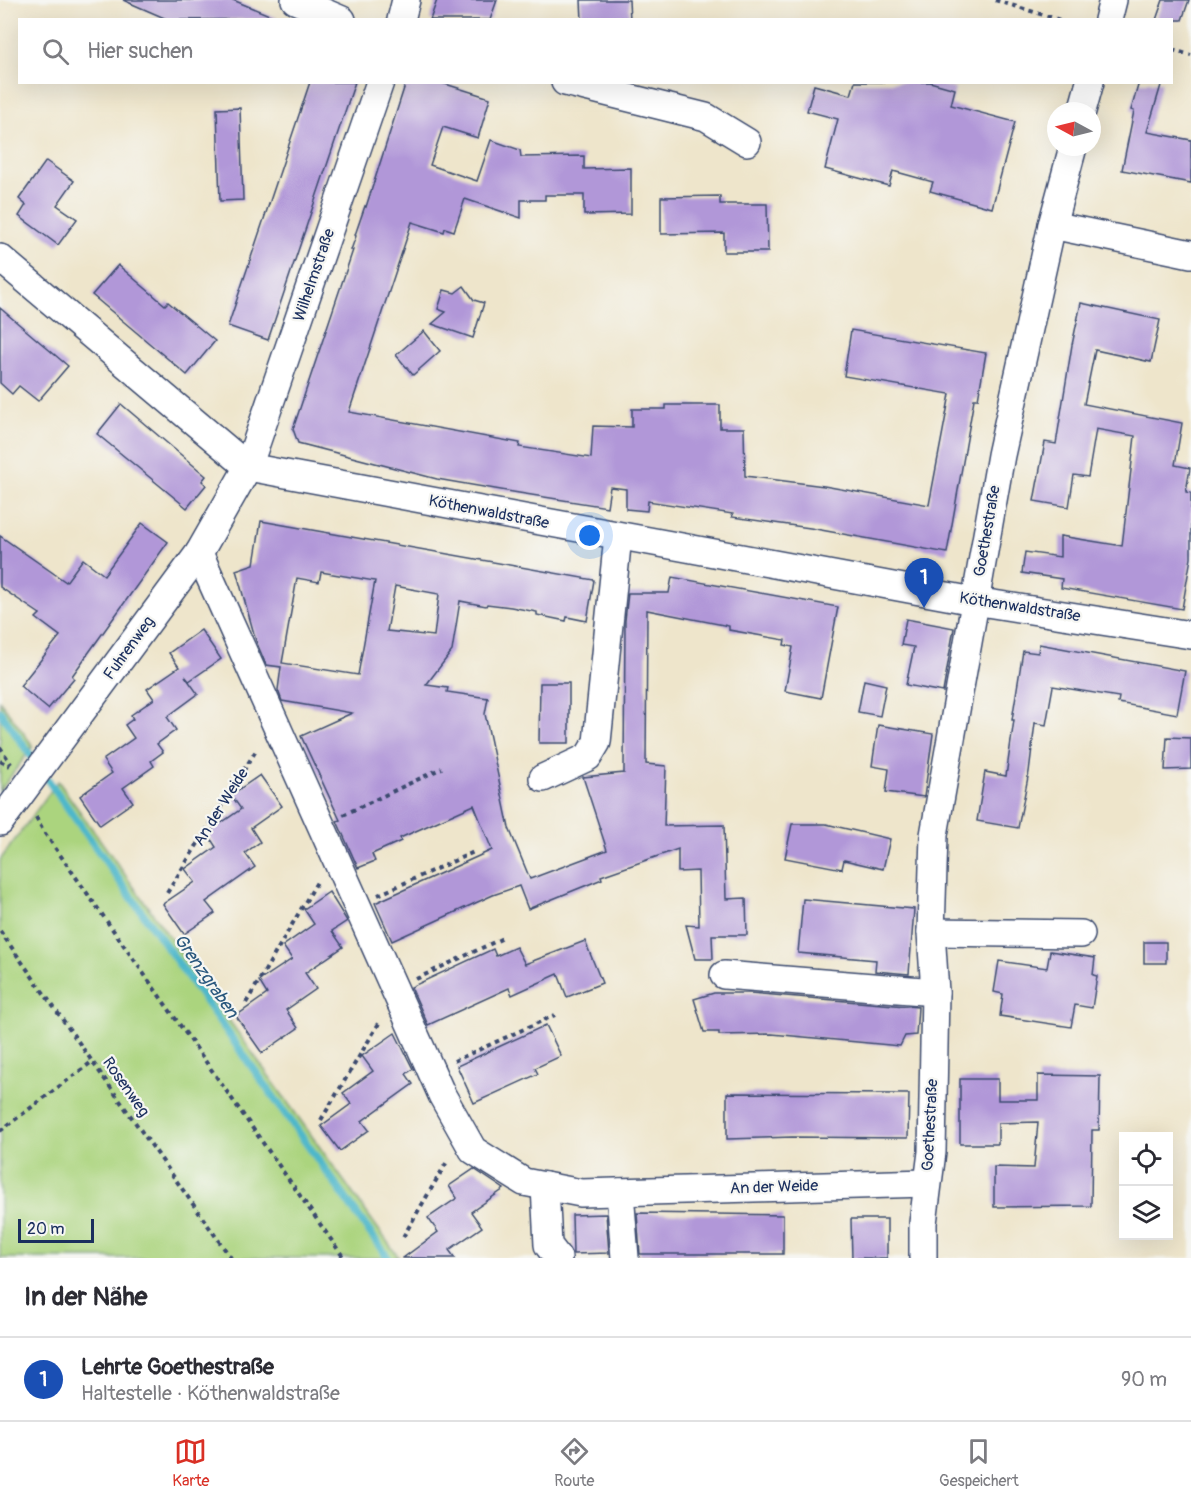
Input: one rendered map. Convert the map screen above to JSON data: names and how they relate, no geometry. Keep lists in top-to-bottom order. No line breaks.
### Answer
{"streets":{"street":["Wilhelmstraße","Köthenwaldstraße","Goethestraße","Fuhrenweg","An der Weide"],"path":["Rosenweg"]},"crossings":[["Wilhelmstraße","Köthenwaldstraße"],["Wilhelmstraße","Fuhrenweg"],["Köthenwaldstraße","Goethestraße"],["Köthenwaldstraße","Fuhrenweg"],["Goethestraße","An der Weide"],["Fuhrenweg","An der Weide"]],"water":["Grenzgraben"],"scale_bar":"20 m","north":"left","page":{"search":"Hier suchen","pins":"1","scale":"20 m","heading":"In der Nähe","list":[{"mark":"1","name":"Lehrte Goethestraße","note":"Haltestelle · Köthenwaldstraße","value":"90 m"}],"nav":["Karte","Route","Gespeichert"]}}
